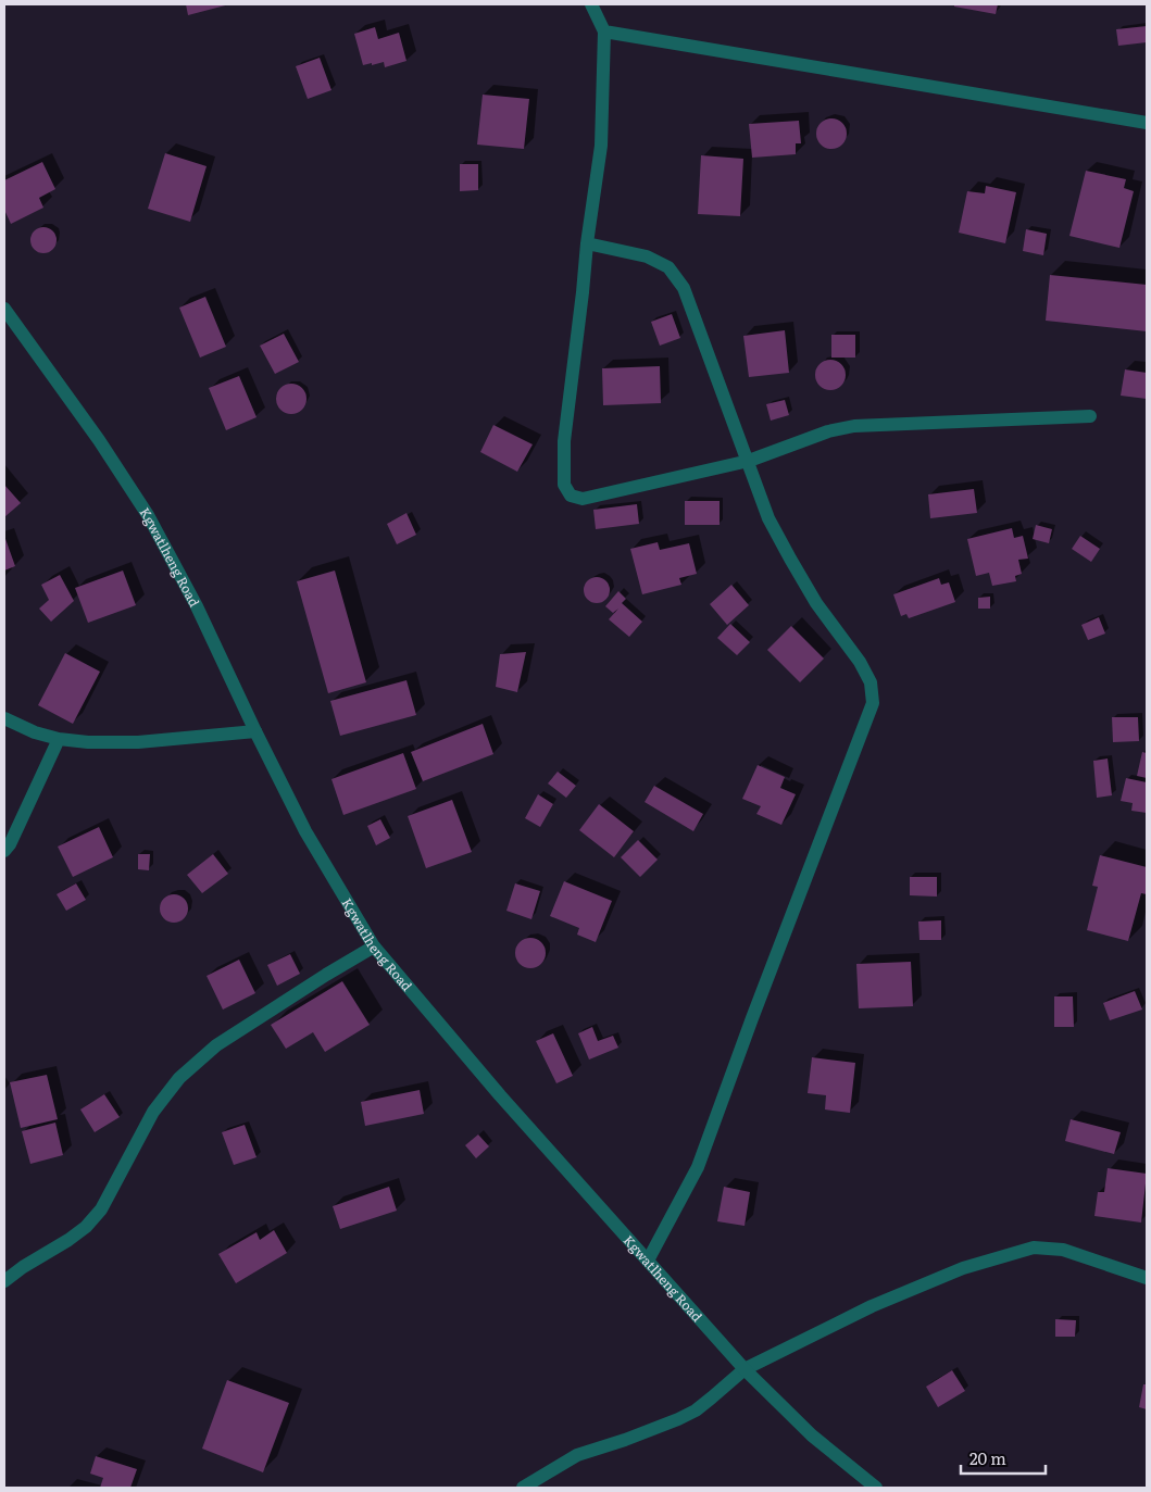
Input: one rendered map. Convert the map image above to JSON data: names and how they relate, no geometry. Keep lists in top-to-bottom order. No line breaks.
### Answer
{"streets":{"street":["Kgwatlheng Road"]},"scale_bar":"20 m"}
